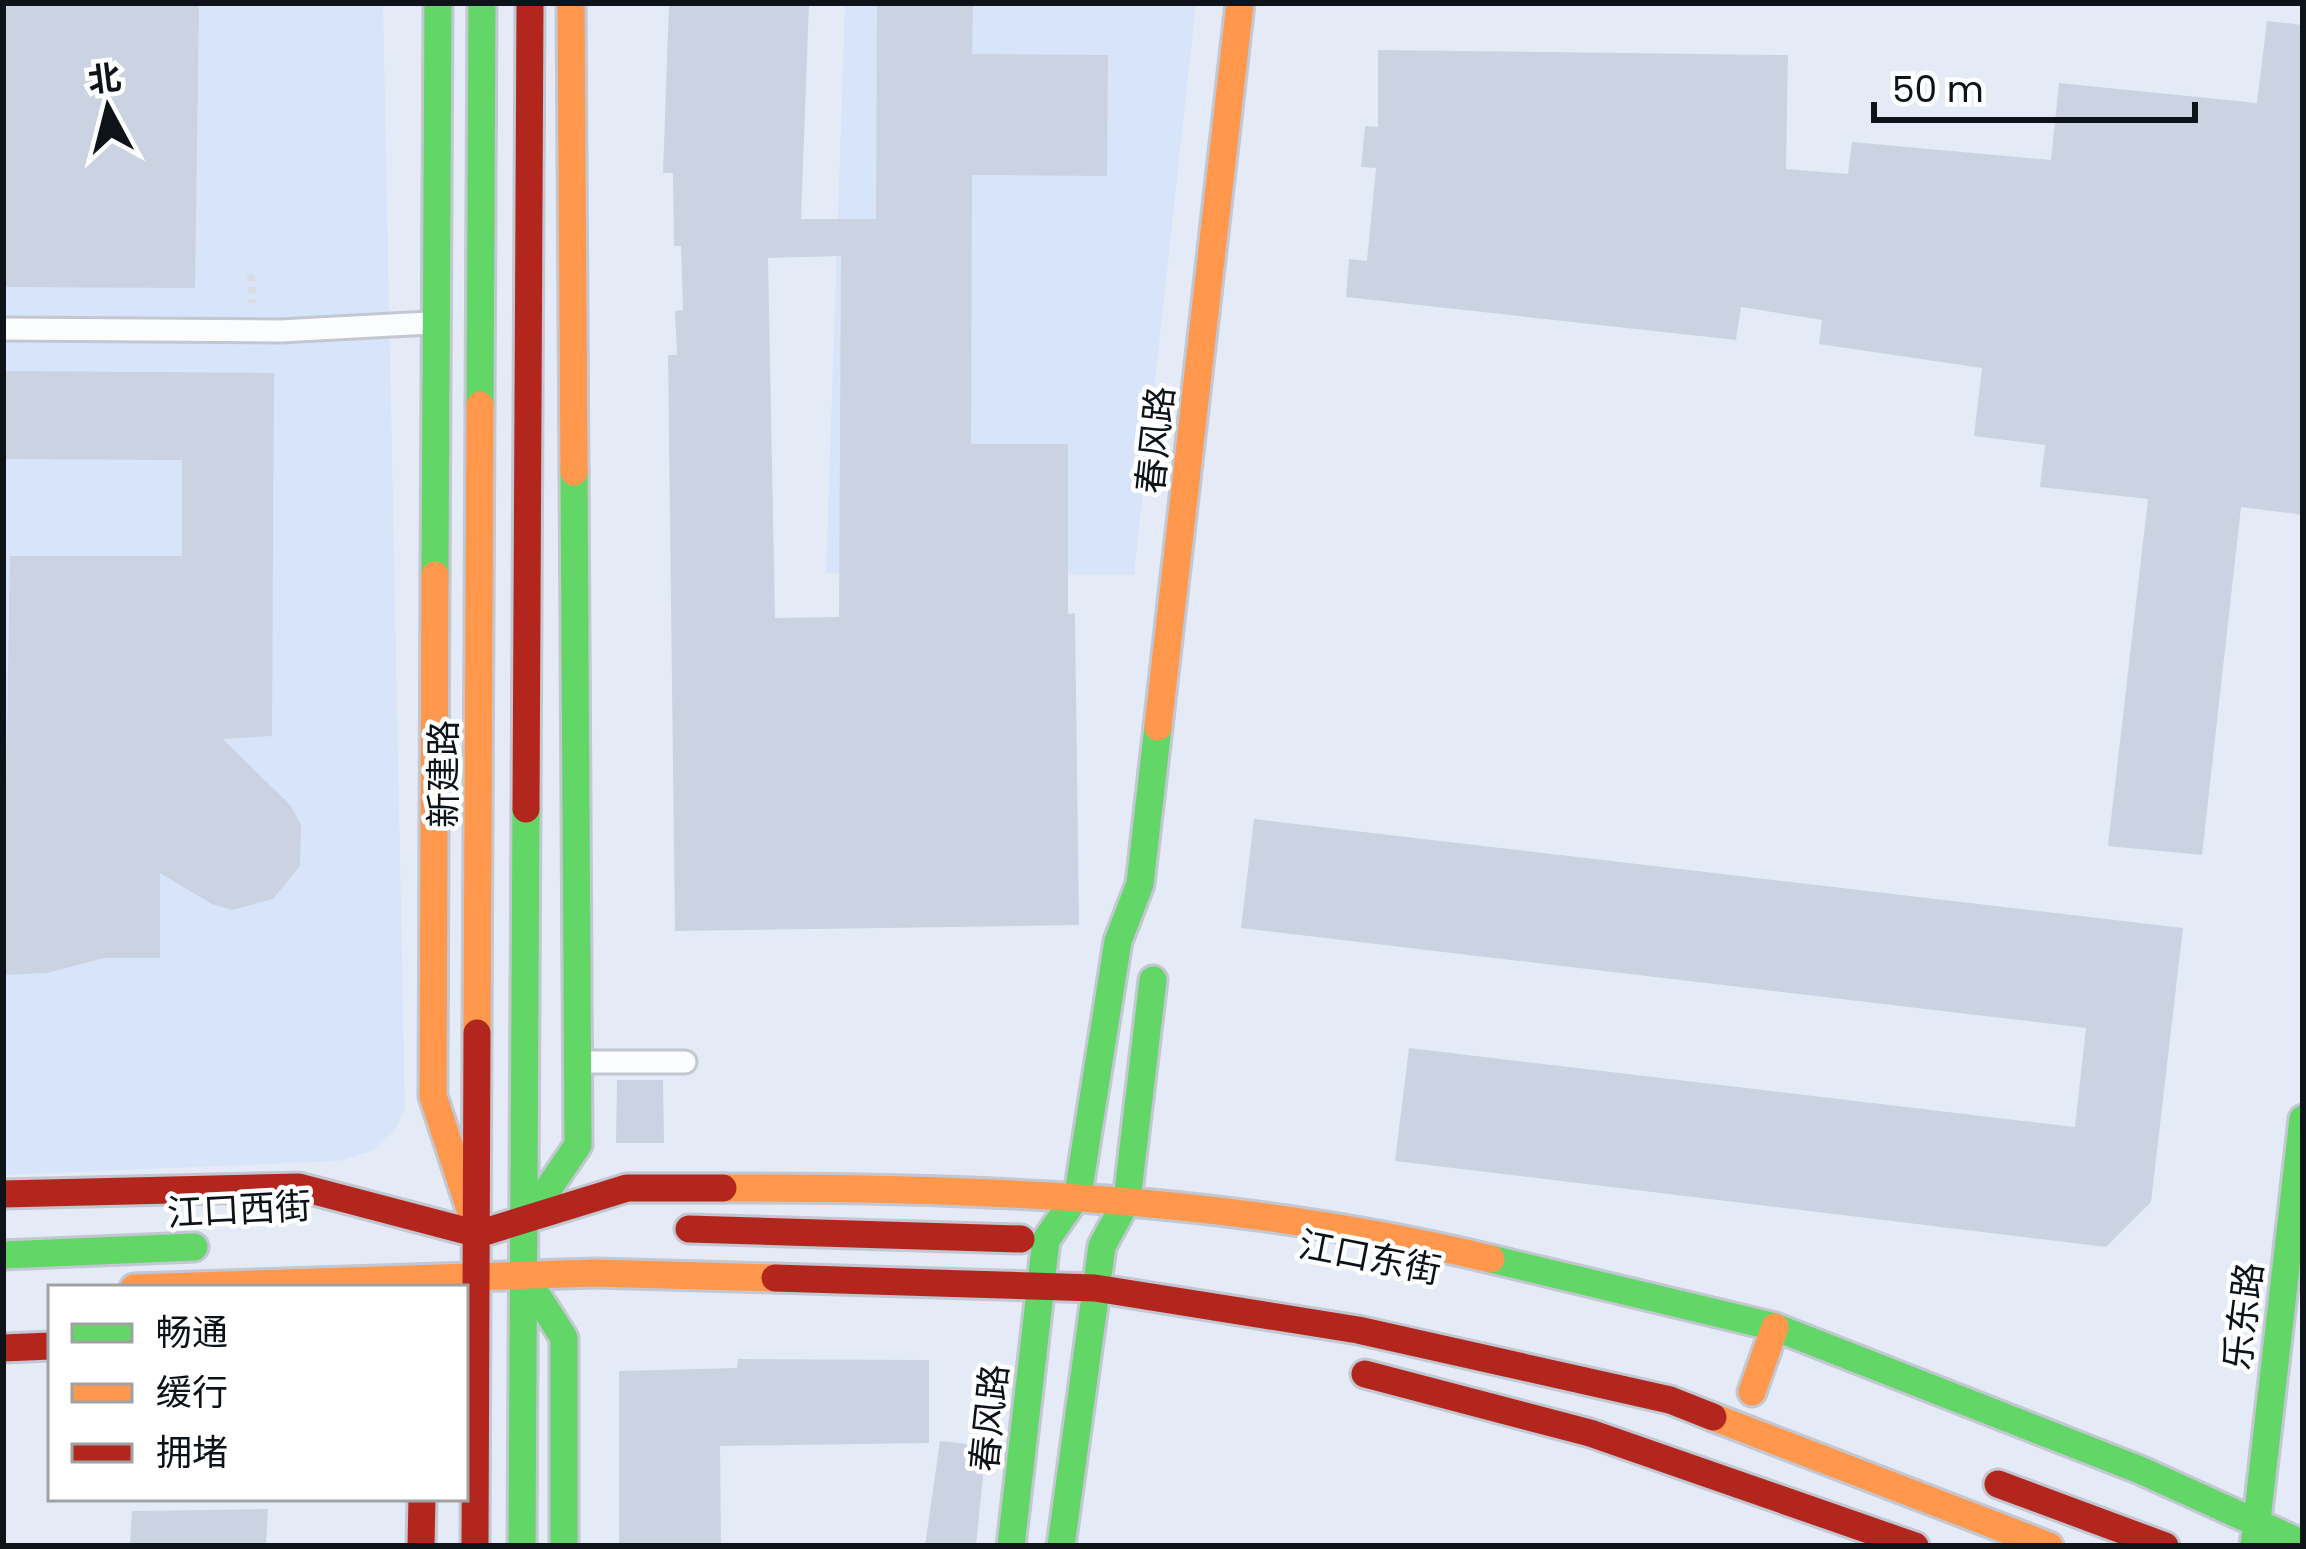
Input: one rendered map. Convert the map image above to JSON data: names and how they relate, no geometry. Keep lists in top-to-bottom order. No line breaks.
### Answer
{"streets":{"main road":["春风路","新建路","江口西街","江口东街","乐东路"]},"crossings":[["春风路","江口东街"],["新建路","江口西街"],["江口西街","江口东街"]],"legend":["畅通","缓行","拥堵"],"scale_bar":"50 m","north":"top"}
